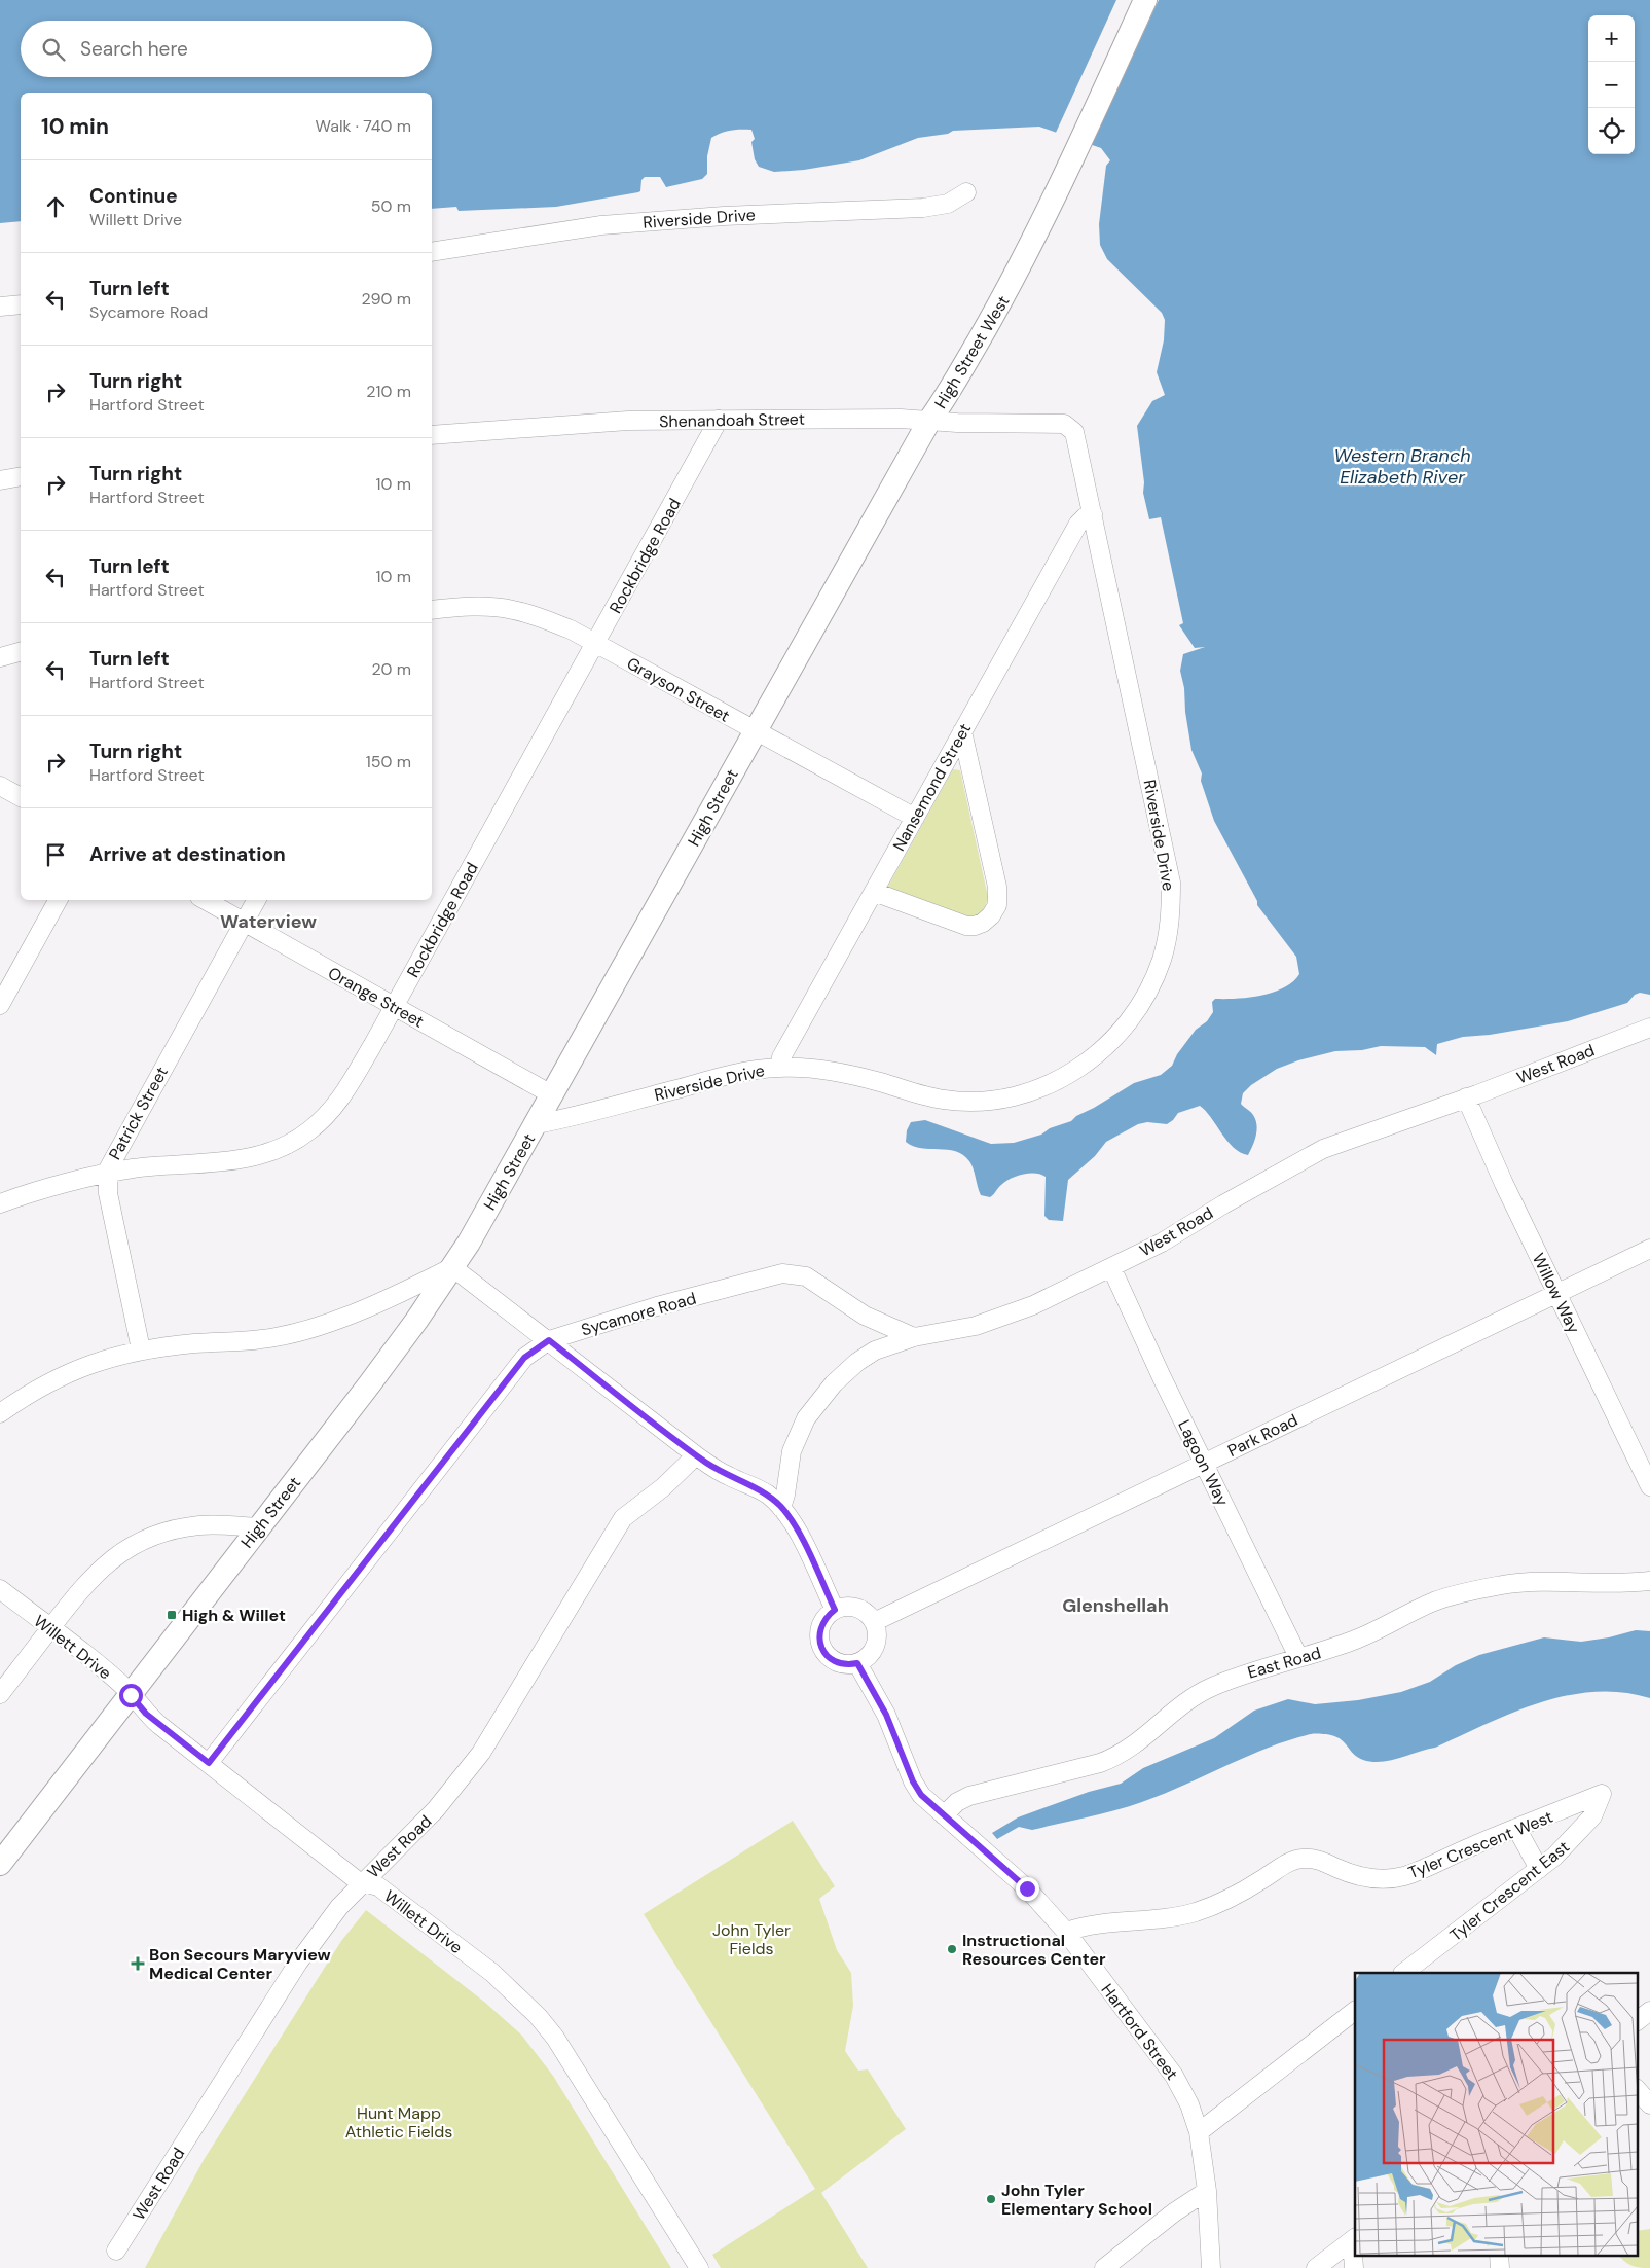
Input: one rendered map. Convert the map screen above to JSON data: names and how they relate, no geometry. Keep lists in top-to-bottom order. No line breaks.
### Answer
{"streets":{"main road":["High Street West","High Street"],"street":["Riverside Drive","Shenandoah Street","Rockbridge Road","Grayson Street","Nansemond Street","Orange Street","West Road","Patrick Street","Willow Way","Sycamore Road","Park Road","Lagoon Way","Willett Drive","East Road","Tyler Crescent West","Tyler Crescent East","Hartford Street"]},"crossings":[["Riverside Drive","Shenandoah Street"],["Riverside Drive","Nansemond Street"],["Riverside Drive","High Street"],["High Street West","Shenandoah Street"],["High Street West","High Street"],["Shenandoah Street","Rockbridge Road"],["Shenandoah Street","High Street"],["Rockbridge Road","Grayson Street"],["Rockbridge Road","Orange Street"],["Rockbridge Road","Patrick Street"],["Grayson Street","Nansemond Street"],["Grayson Street","High Street"],["High Street","Orange Street"],["High Street","Willett Drive"],["Orange Street","Patrick Street"],["West Road","Willow Way"],["West Road","Sycamore Road"],["West Road","Lagoon Way"],["West Road","Willett Drive"],["Willow Way","Park Road"],["Sycamore Road","Willett Drive"],["Park Road","Lagoon Way"],["Park Road","Hartford Street"],["Lagoon Way","East Road"],["East Road","Hartford Street"],["Tyler Crescent West","Tyler Crescent East"],["Tyler Crescent West","Hartford Street"]],"districts":["Waterview","Glenshellah"],"water":["Western Branch Elizabeth River"],"parks":["John Tyler Fields","Hunt Mapp Athletic Fields"],"places":{"transit":["High & Willet"],"other":["Instructional Resources Center","John Tyler Elementary School"],"health":["Bon Secours Maryview Medical Center"]},"page":{"map_buttons":["+","−"],"search":"Search here","heading":["10 min","Walk · 740 m"],"list":[["Continue","Willett Drive","50 m"],["Turn left","Sycamore Road","290 m"],["Turn right","Hartford Street","210 m"],["Turn right","Hartford Street","10 m"],["Turn left","Hartford Street","10 m"],["Turn left","Hartford Street","20 m"],["Turn right","Hartford Street","150 m"],"Arrive at destination"]}}
